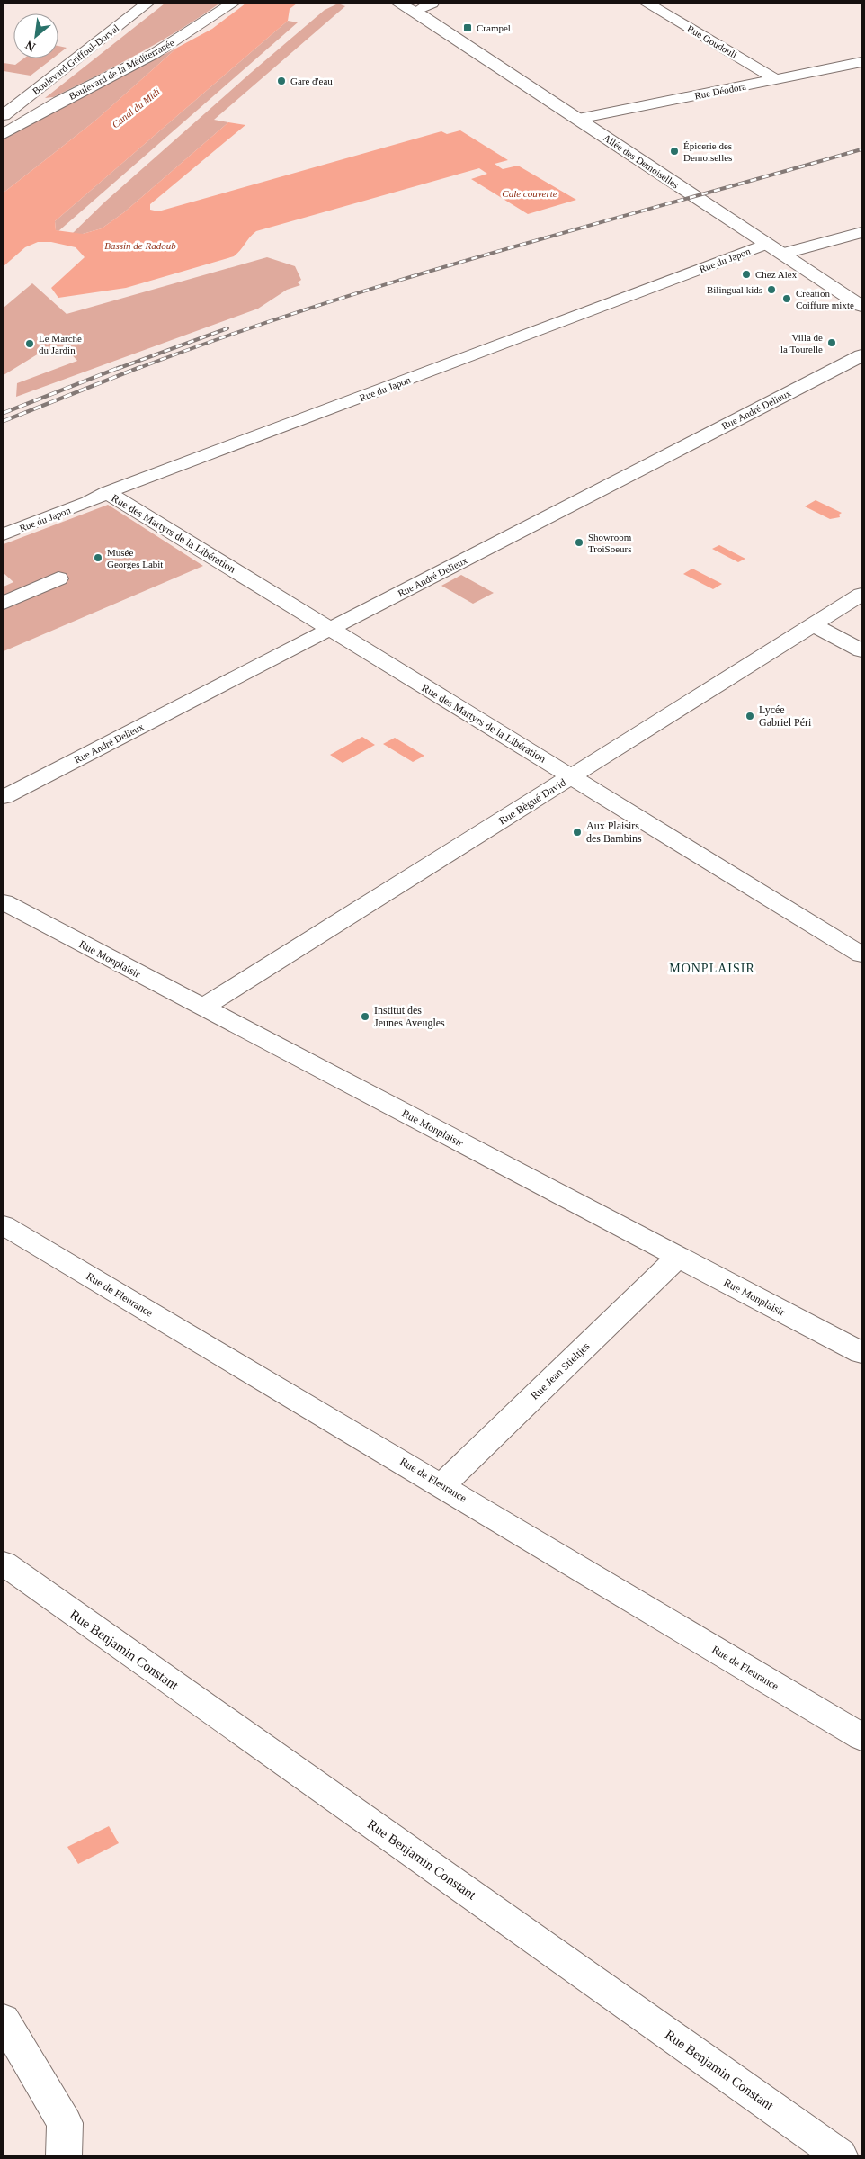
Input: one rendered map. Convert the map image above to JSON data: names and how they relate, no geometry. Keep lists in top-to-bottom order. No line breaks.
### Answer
{"streets":{"street":["Rue Goudouli","Boulevard Griffoul-Dorval","Boulevard de la Méditerranée","Rue Déodora","Allée des Demoiselles","Rue du Japon","Rue André Delieux","Rue des Martyrs de la Libération","Rue Bègué David","Rue Monplaisir","Rue de Fleurance","Rue Jean Stieltjes","Rue Benjamin Constant"]},"crossings":[["Rue Goudouli","Rue Déodora"],["Rue Déodora","Allée des Demoiselles"],["Allée des Demoiselles","Rue du Japon"],["Rue du Japon","Rue des Martyrs de la Libération"],["Rue André Delieux","Rue des Martyrs de la Libération"],["Rue des Martyrs de la Libération","Rue Bègué David"],["Rue Bègué David","Rue Monplaisir"],["Rue Monplaisir","Rue Jean Stieltjes"],["Rue de Fleurance","Rue Jean Stieltjes"]],"districts":["MONPLAISIR"],"water":["Canal du Midi","Cale couverte","Bassin de Radoub"],"places":{"transit":["Crampel"],"other":["Gare d'eau","Épicerie des Demoiselles","Chez Alex","Bilingual kids","Création Coiffure mixte","Villa de la Tourelle","Le Marché du Jardin","Showroom TroiSoeurs","Musée Georges Labit","Lycée Gabriel Péri","Aux Plaisirs des Bambins","Institut des Jeunes Aveugles"]},"north":"bottom left"}
